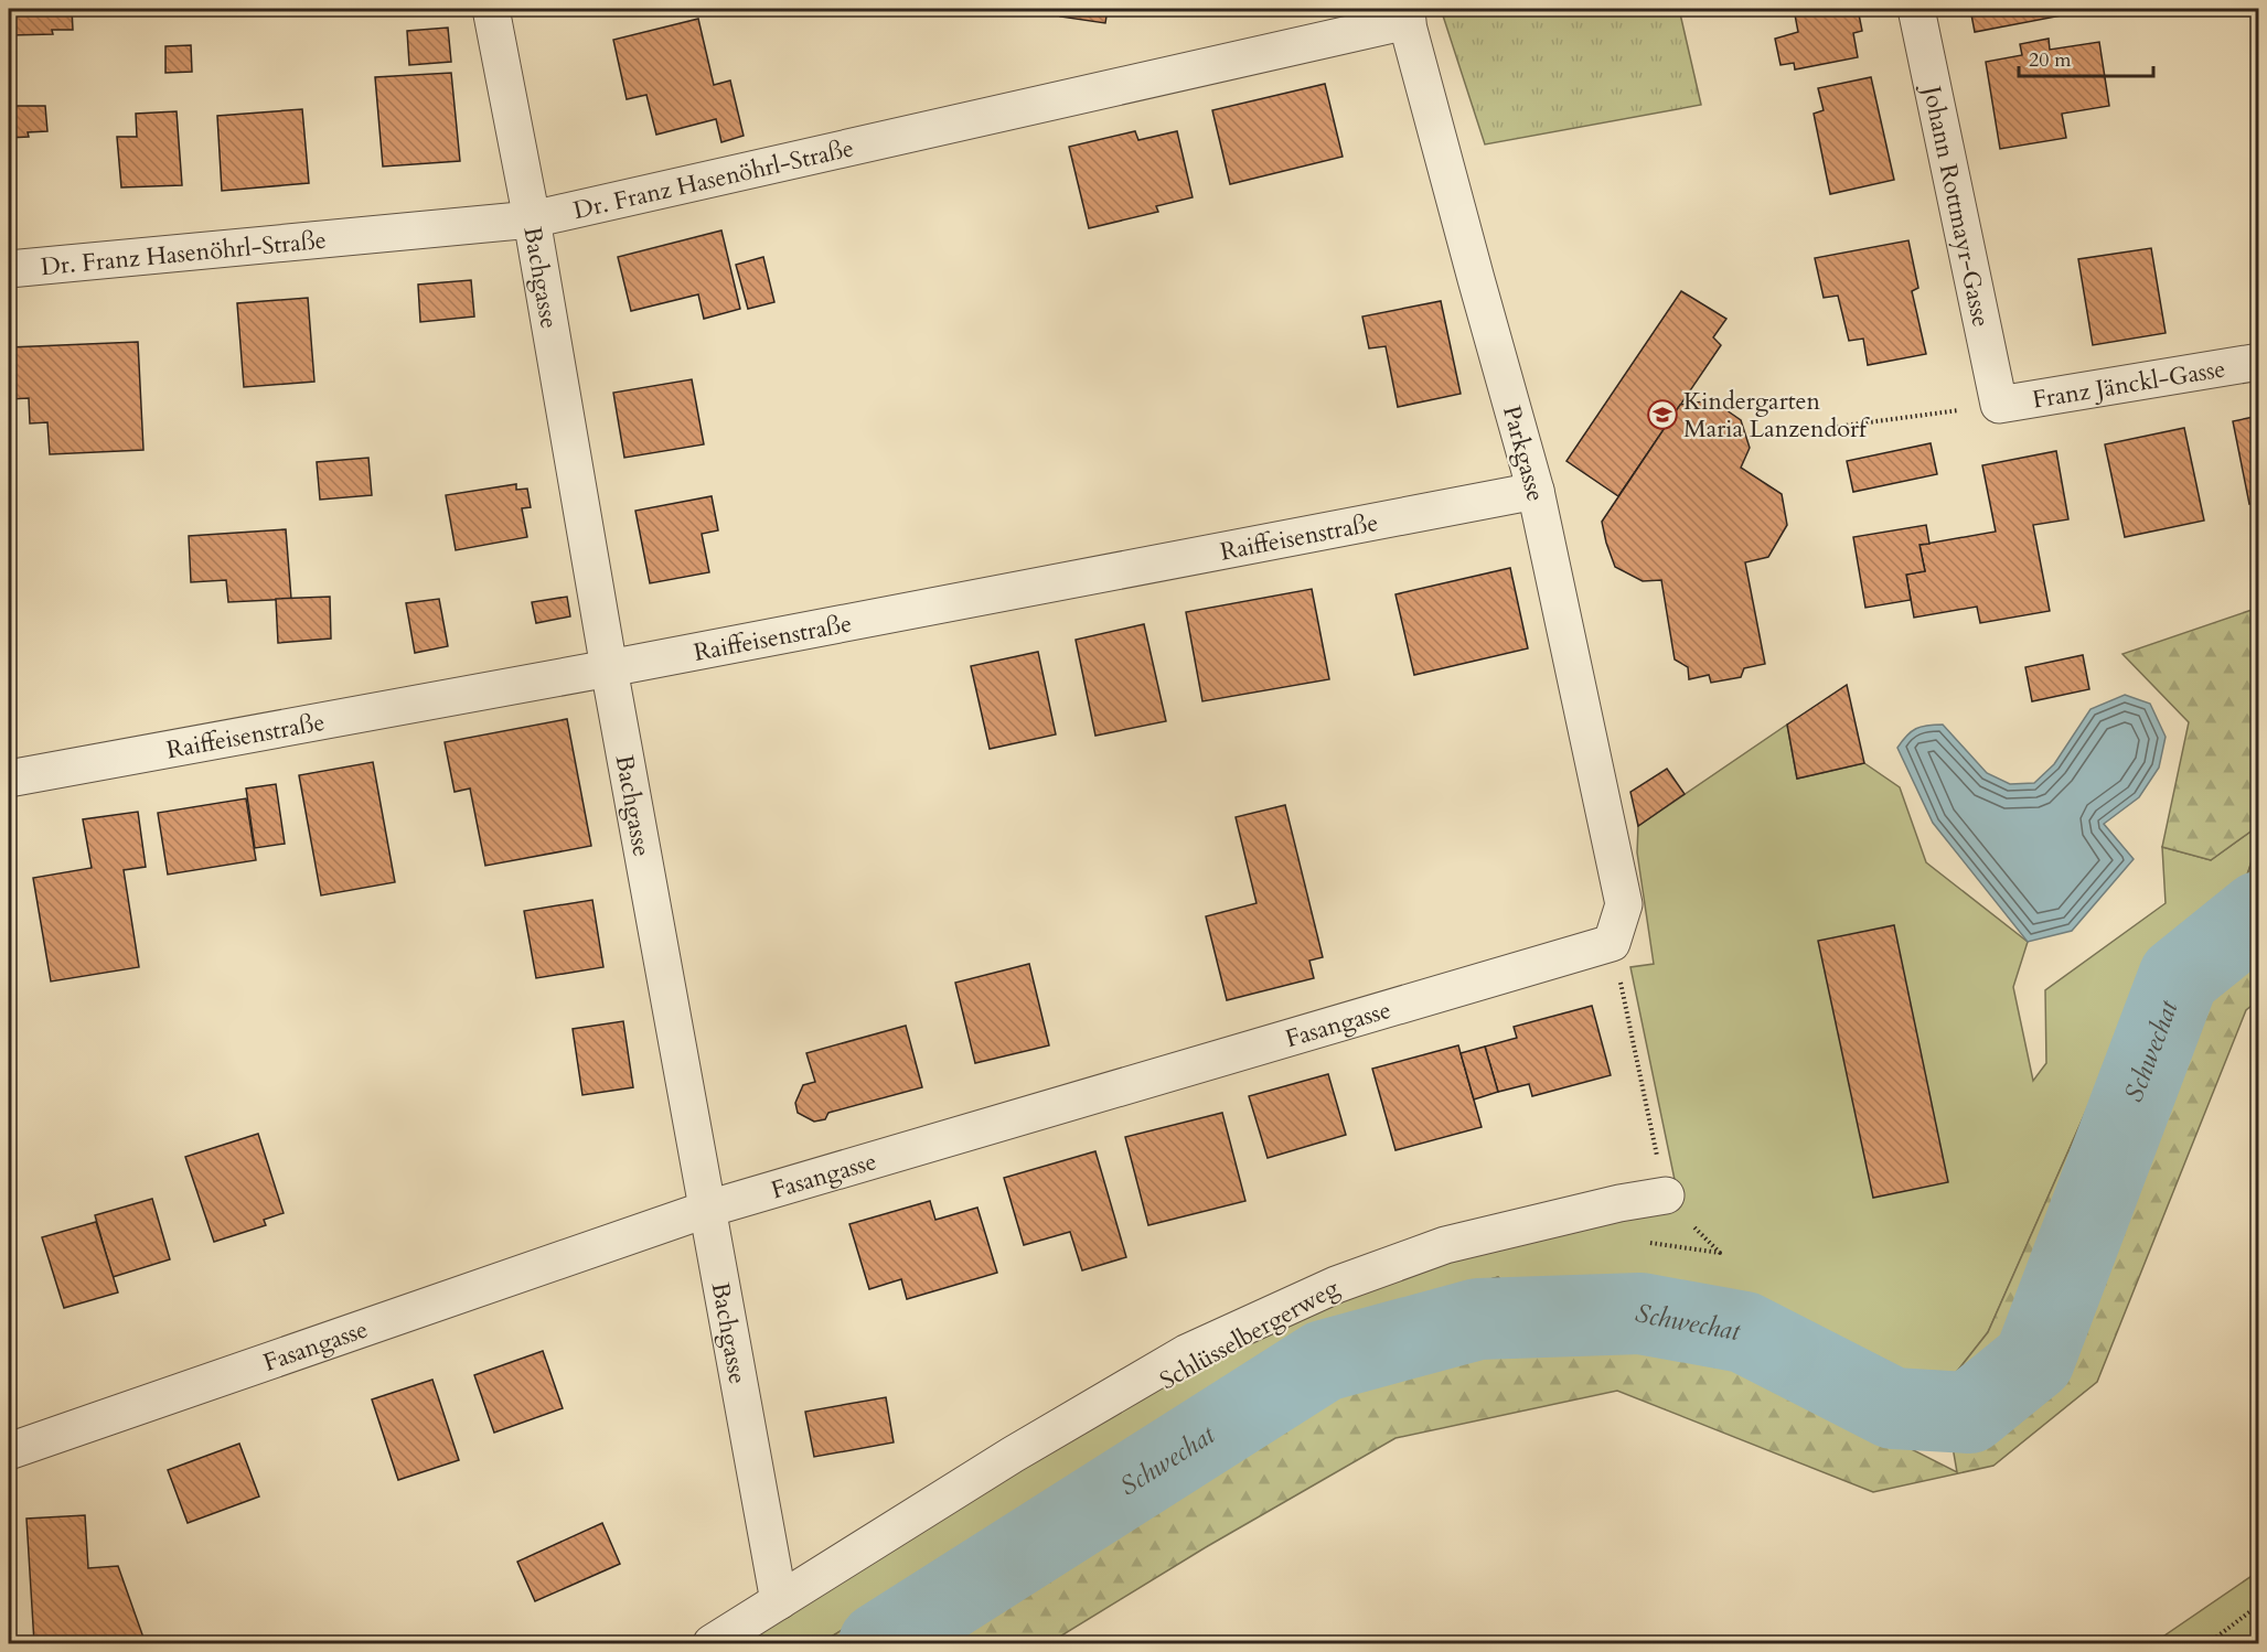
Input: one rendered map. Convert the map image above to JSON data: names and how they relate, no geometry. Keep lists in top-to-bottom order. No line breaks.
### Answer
{"streets":{"street":["Dr. Franz Hasenöhrl-Straße","Johann Rottmayr-Gasse","Bachgasse","Franz Jänckl-Gasse","Parkgasse","Raiffeisenstraße","Fasangasse"]},"crossings":[["Dr. Franz Hasenöhrl-Straße","Bachgasse"],["Dr. Franz Hasenöhrl-Straße","Parkgasse"],["Johann Rottmayr-Gasse","Franz Jänckl-Gasse"],["Bachgasse","Raiffeisenstraße"],["Bachgasse","Fasangasse"],["Parkgasse","Raiffeisenstraße"],["Parkgasse","Fasangasse"]],"water":["Schwechat"],"places":{"school or university":["Kindergarten Maria Lanzendorf"]},"scale_bar":"20 m"}
